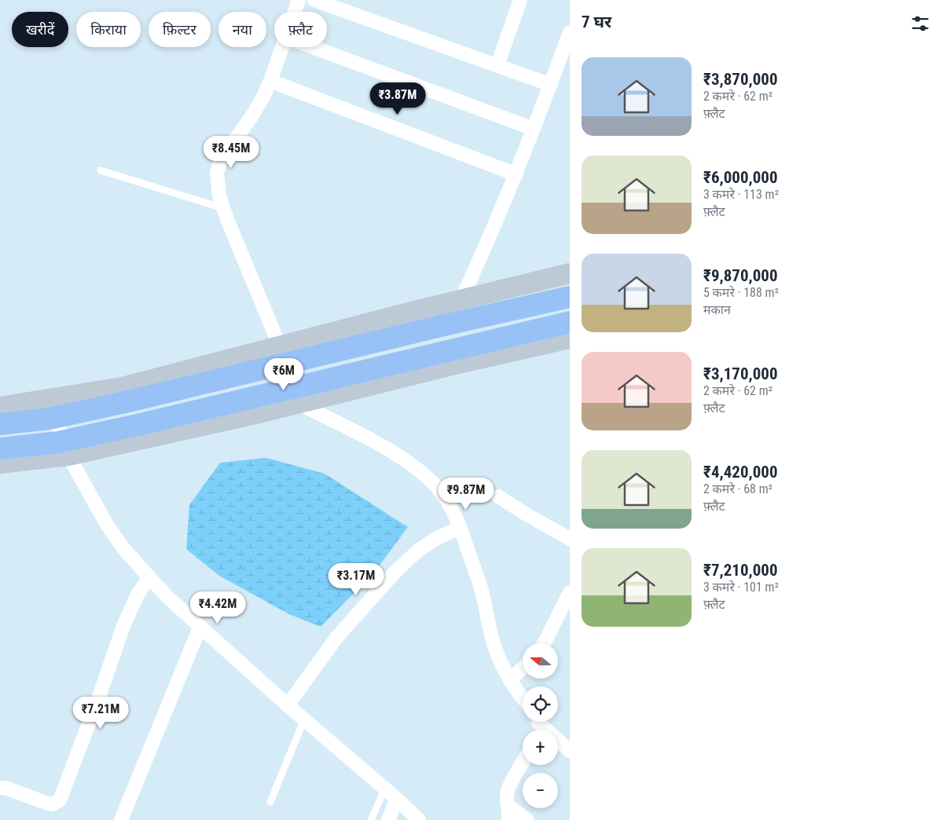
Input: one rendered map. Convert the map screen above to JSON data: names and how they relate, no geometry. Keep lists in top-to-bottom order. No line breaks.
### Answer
{"north":"left","page":{"heading":"7 घर","chip":["खरीदें","किराया","फ़िल्टर","नया","फ़्लैट"],"list":[{"name":"₹3,870,000","note":"2 कमरे · 62 m² · फ़्लैट"},{"name":"₹6,000,000","note":"3 कमरे · 113 m² · फ़्लैट"},{"name":"₹9,870,000","note":"5 कमरे · 188 m² · मकान"},{"name":"₹3,170,000","note":"2 कमरे · 62 m² · फ़्लैट"},{"name":"₹4,420,000","note":"2 कमरे · 68 m² · फ़्लैट"},{"name":"₹7,210,000","note":"3 कमरे · 101 m² · फ़्लैट"}],"price":["₹3.87M","₹8.45M","₹6M","₹9.87M","₹3.17M","₹4.42M","₹7.21M"],"map_buttons":["+","−"]}}
